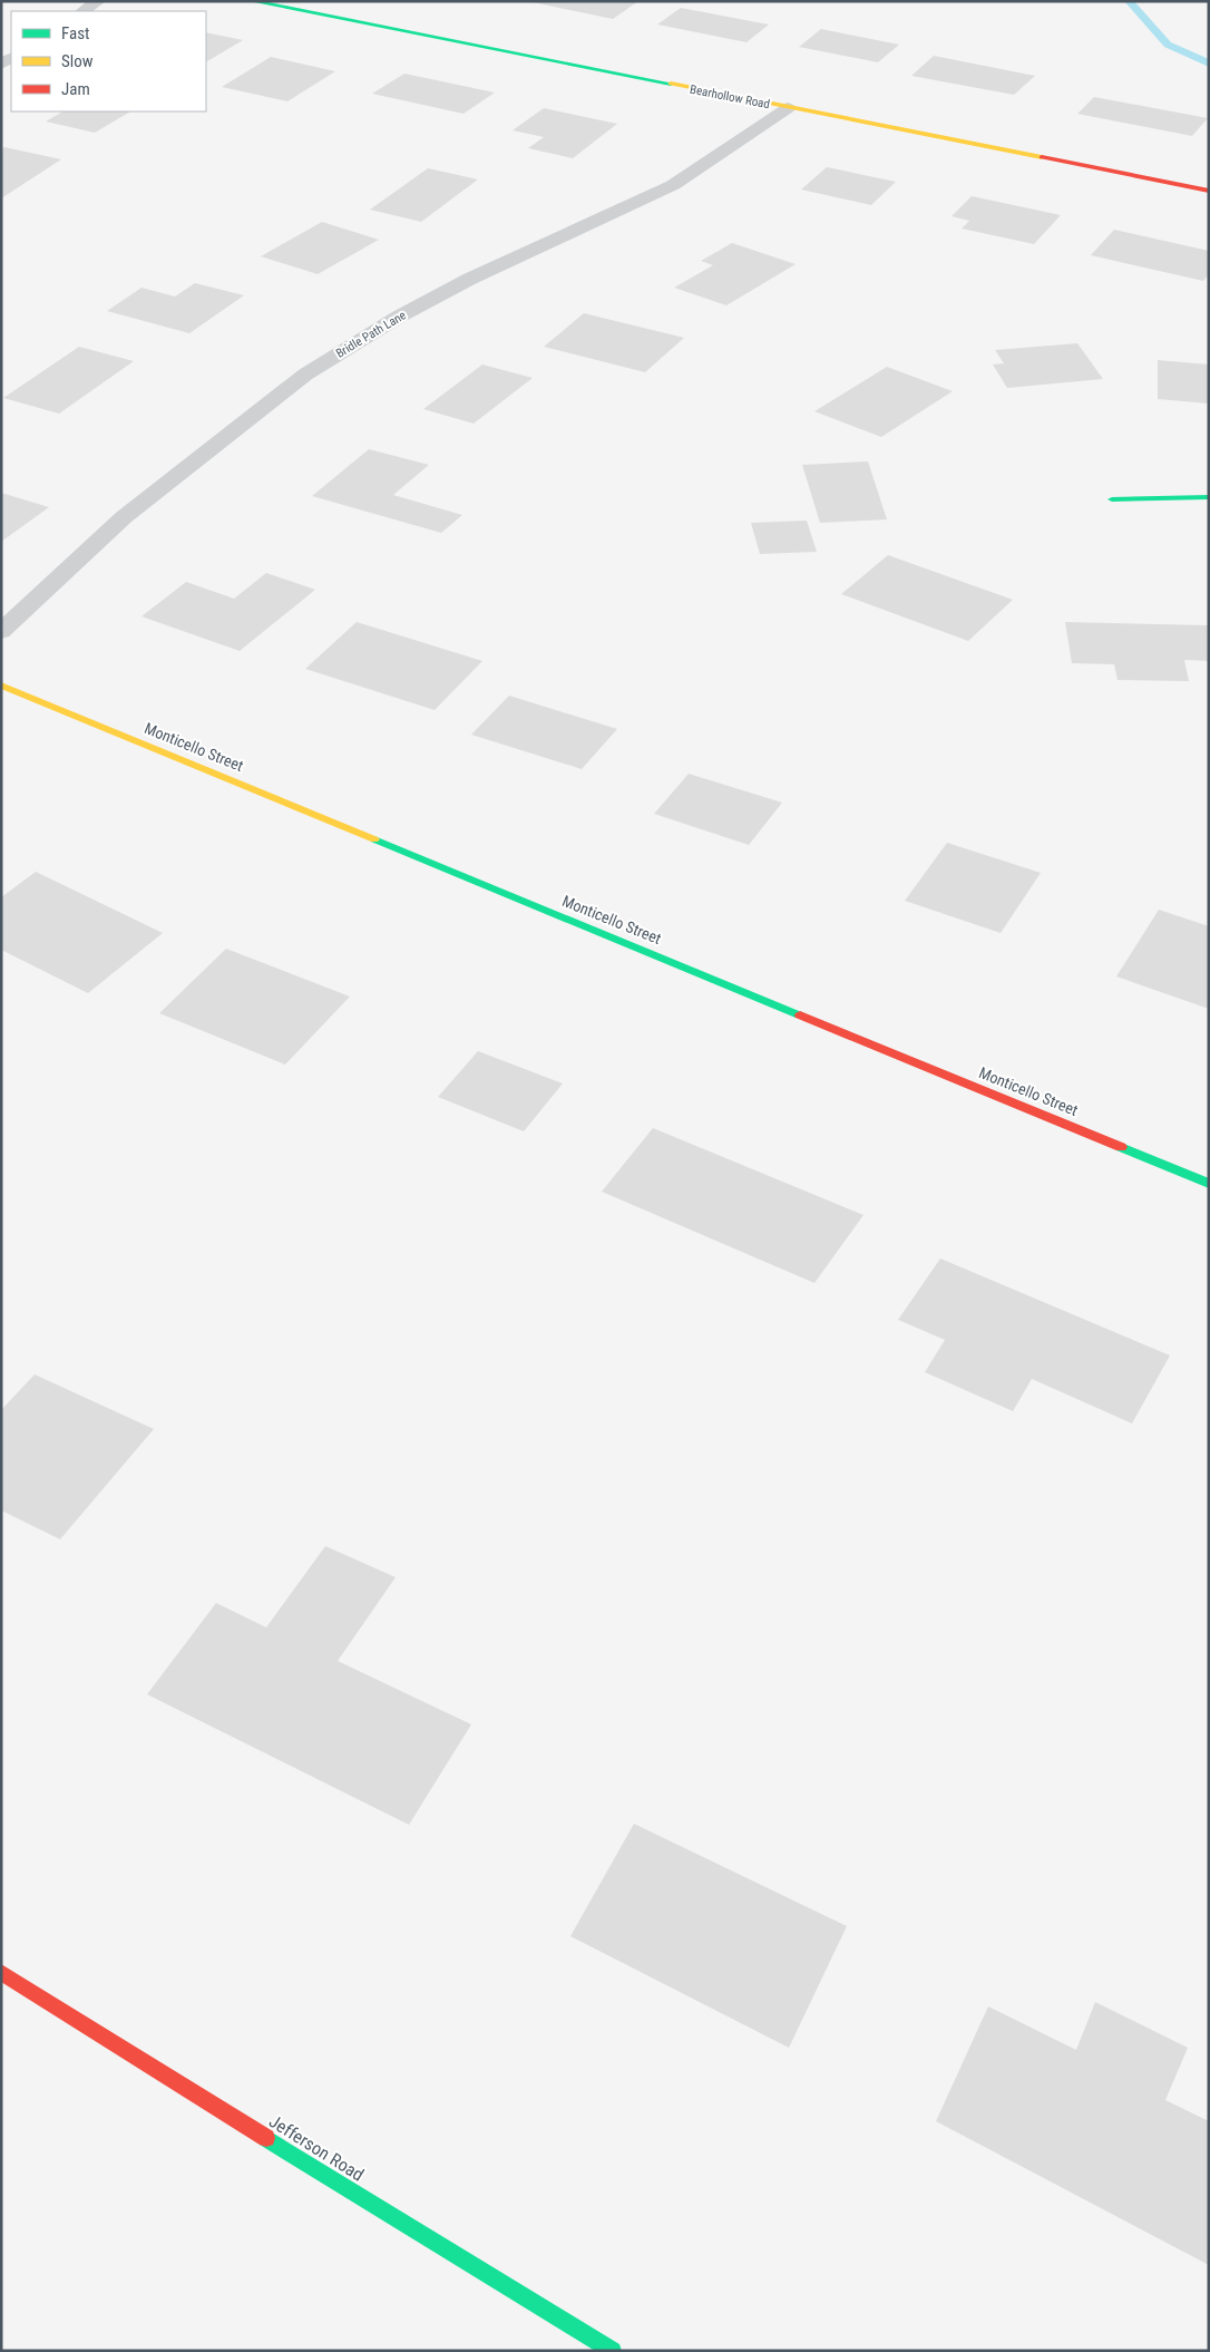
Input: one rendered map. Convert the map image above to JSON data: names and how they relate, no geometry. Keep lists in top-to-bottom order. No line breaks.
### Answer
{"streets":{"street":["Bearhollow Road","Bridle Path Lane","Monticello Street","Jefferson Road"]},"crossings":[["Bearhollow Road","Bridle Path Lane"]],"legend":["Fast","Slow","Jam"]}
